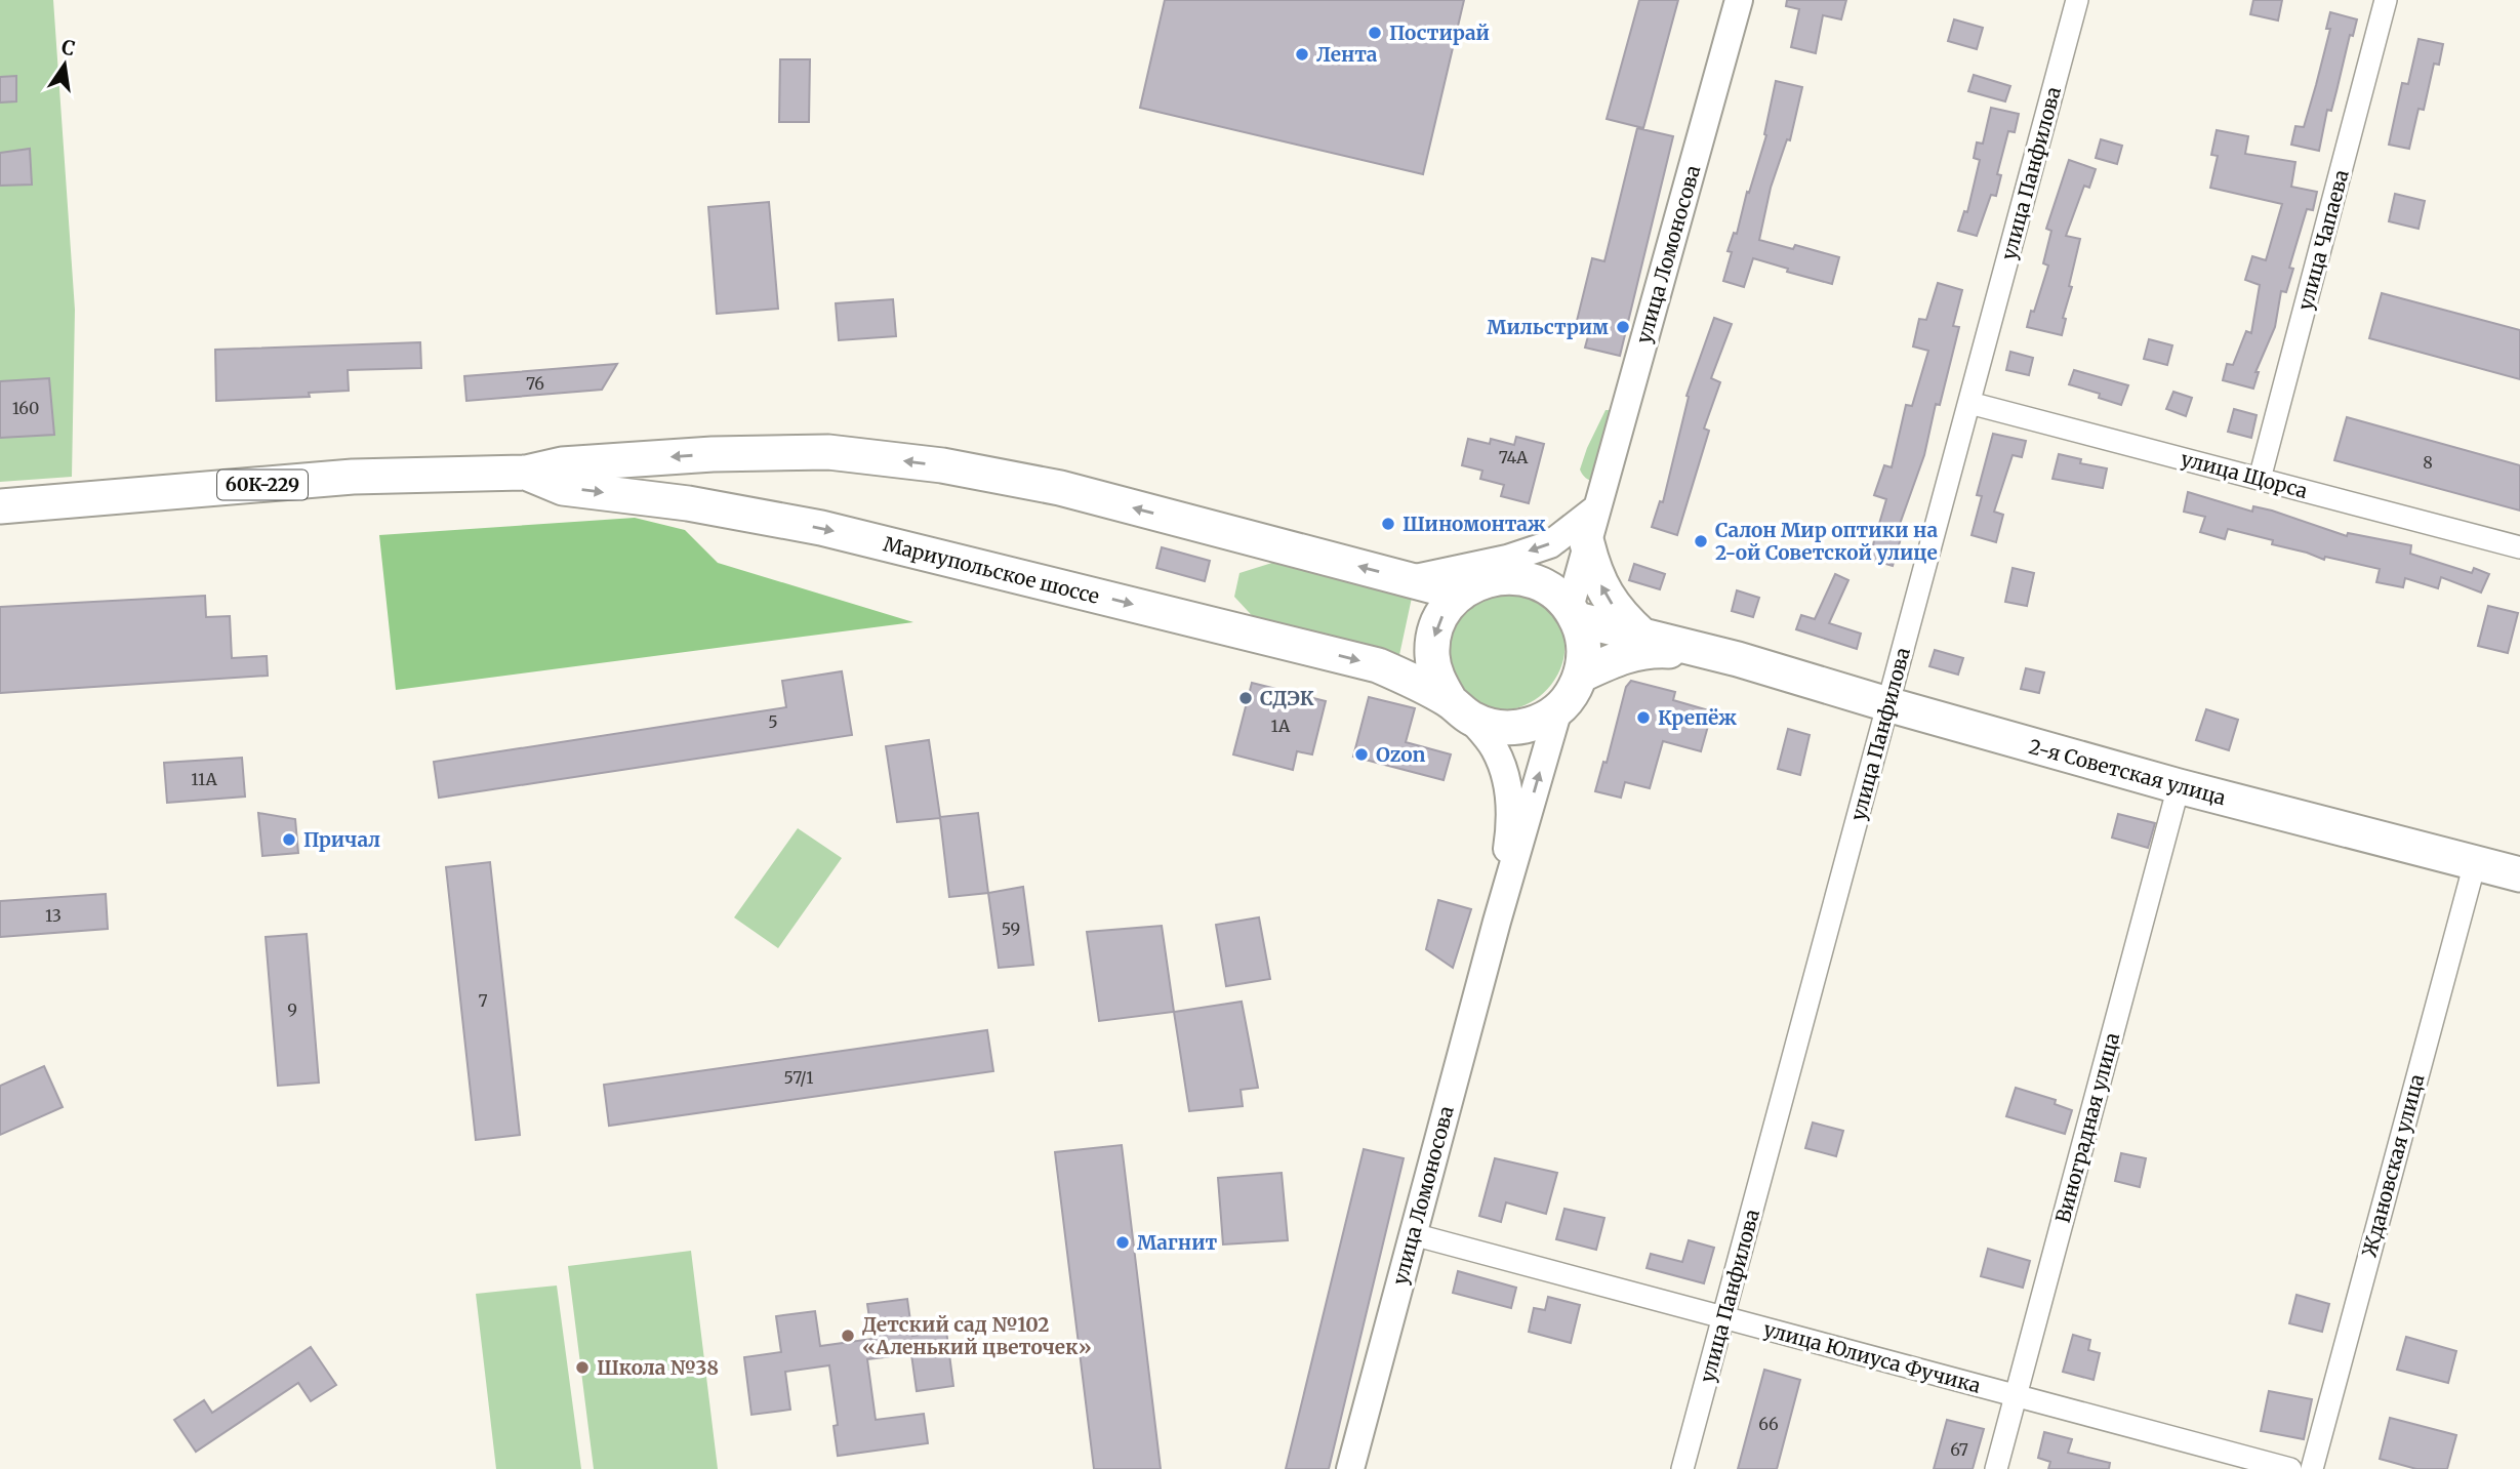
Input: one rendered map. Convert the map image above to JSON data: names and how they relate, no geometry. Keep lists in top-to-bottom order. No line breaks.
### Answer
{"streets":{"main road":["60К-229","Мариупольское шоссе","2-я Советская улица"],"street":["улица Панфилова","улица Чапаева","улица Ломоносова","улица Щорса","Виноградная улица","Ждановская улица","улица Юлиуса Фучика"]},"crossings":[["улица Панфилова","улица Щорса"],["улица Панфилова","2-я Советская улица"],["улица Панфилова","улица Юлиуса Фучика"],["улица Чапаева","улица Щорса"],["улица Ломоносова","Мариупольское шоссе"],["улица Ломоносова","2-я Советская улица"],["улица Ломоносова","улица Юлиуса Фучика"],["Мариупольское шоссе","2-я Советская улица"],["2-я Советская улица","Виноградная улица"],["2-я Советская улица","Ждановская улица"],["Виноградная улица","улица Юлиуса Фучика"]],"places":["Постирай","Лента","Мильстрим","Шиномонтаж","Салон Мир оптики на 2-ой Советской улице","СДЭК","Крепёж","Ozon","Причал","Магнит","Детский сад №102 «Аленький цветочек»","Школа №38"],"house_numbers":["76","160","74А","8","5","1А","11А","13","59","7","9","57/1","66","67"],"north":"top"}
